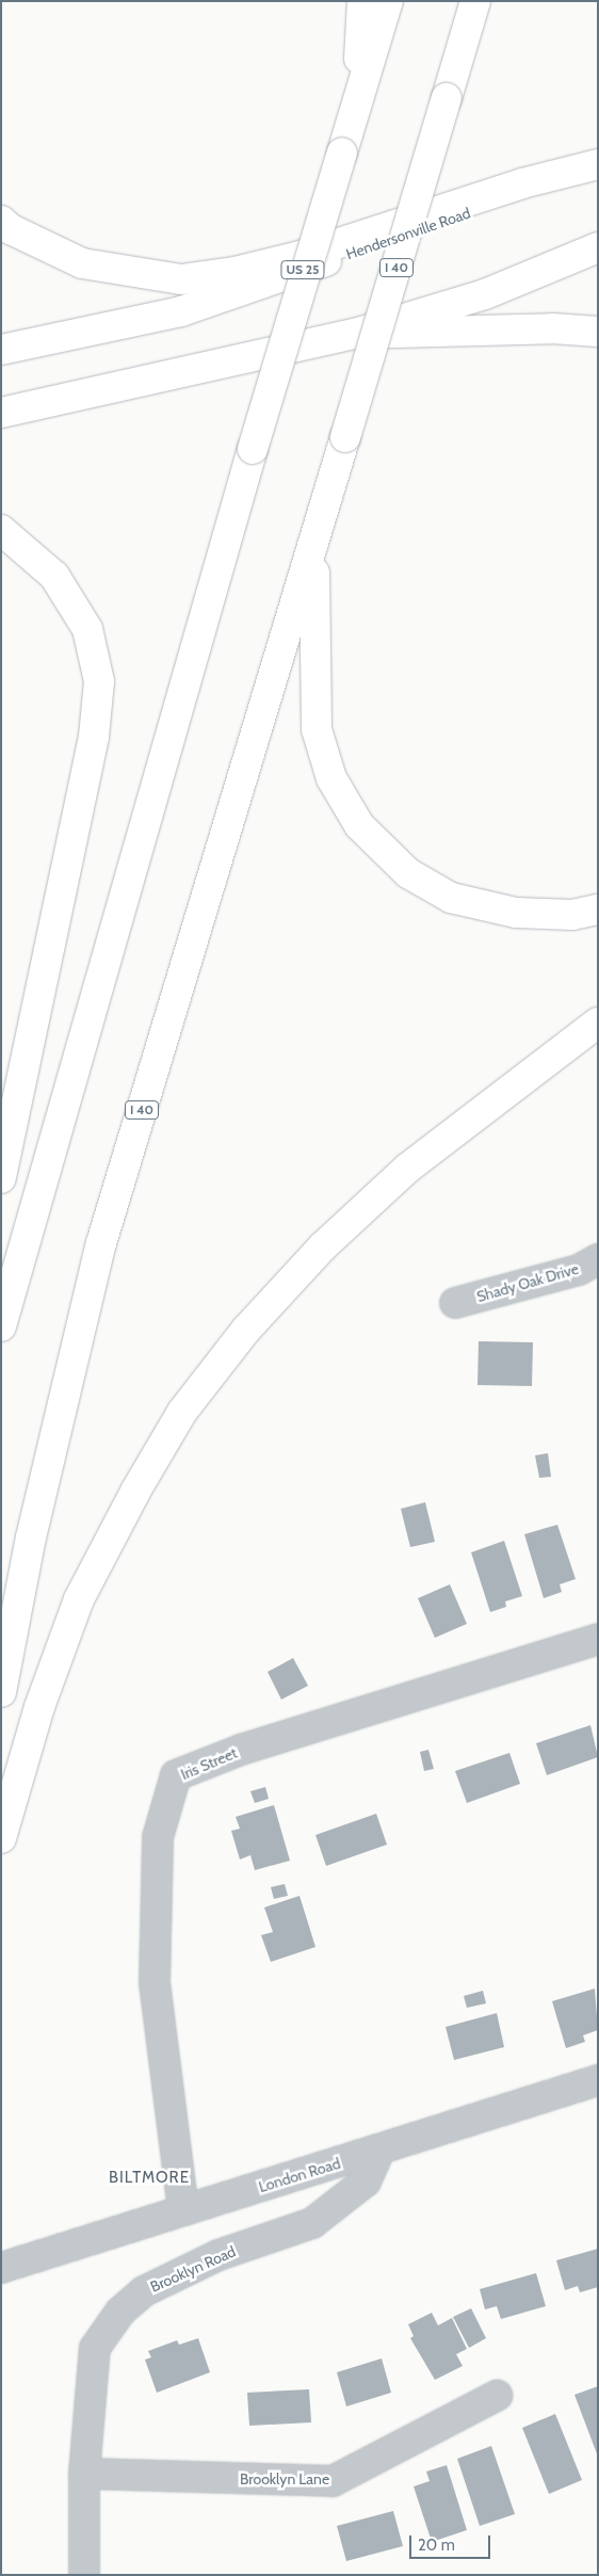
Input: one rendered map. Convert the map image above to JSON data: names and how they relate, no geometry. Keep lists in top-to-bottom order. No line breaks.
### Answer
{"streets":{"main road":["Hendersonville Road","I 40","US 25"],"street":["Shady Oak Drive","Iris Street","London Road","Brooklyn Road","Brooklyn Lane"]},"crossings":[["Iris Street","London Road"],["London Road","Brooklyn Road"],["Brooklyn Road","Brooklyn Lane"]],"districts":["BILTMORE"],"scale_bar":"20 m"}
